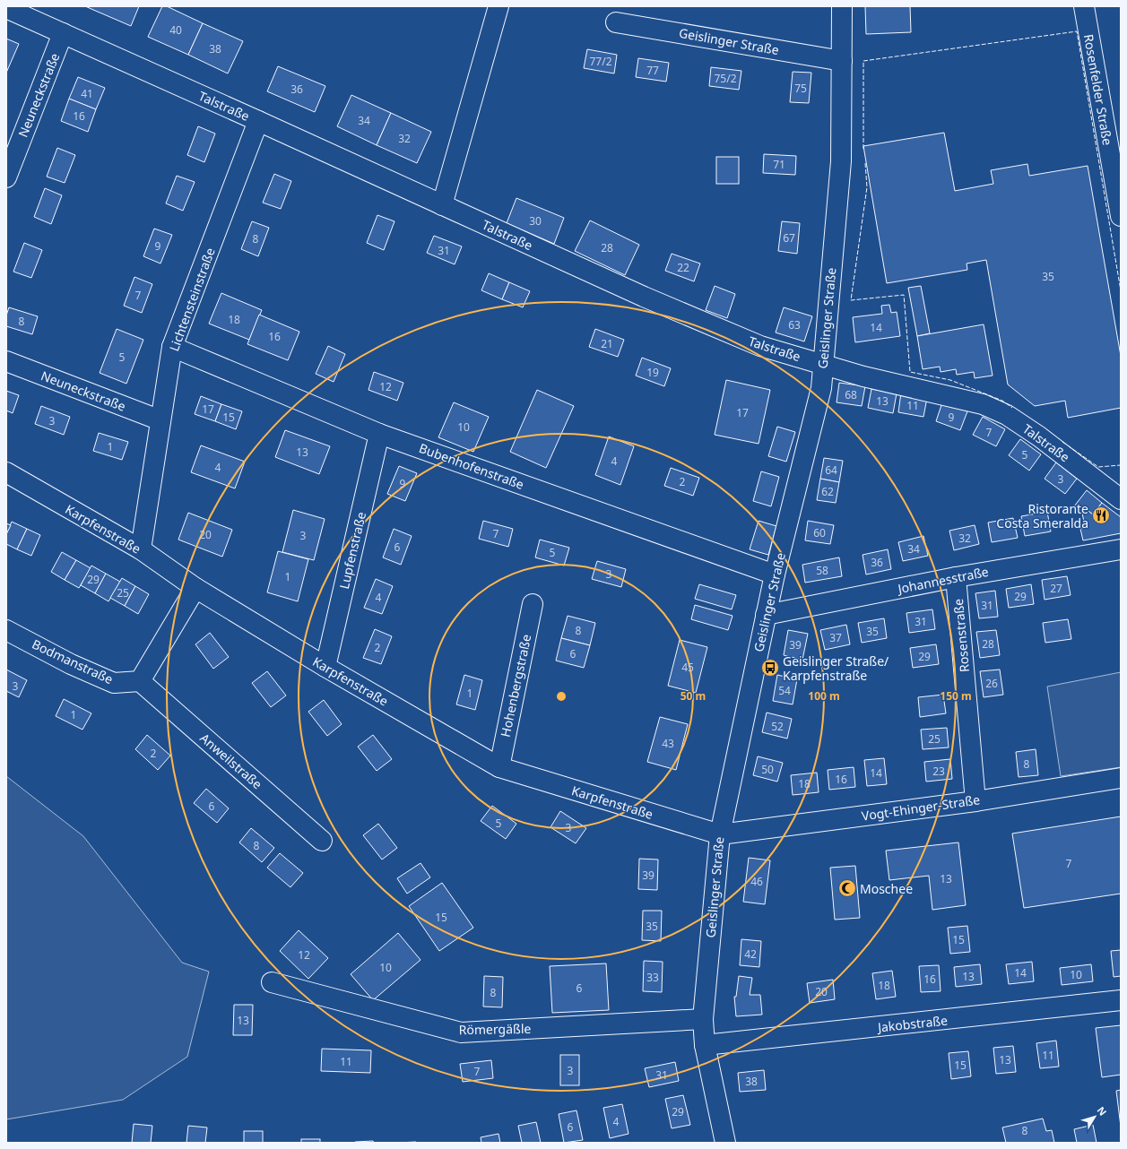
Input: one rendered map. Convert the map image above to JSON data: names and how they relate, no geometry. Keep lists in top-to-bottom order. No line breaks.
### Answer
{"streets":{"street":["Geislinger Straße","Rosenfelder Straße","Neuneckstraße","Talstraße","Lichtensteinstraße","Bubenhofenstraße","Karpfenstraße","Lupfenstraße","Johannesstraße","Rosenstraße","Bodmanstraße","Hohenbergstraße","Anweilstraße","Vogt-Ehinger-Straße","Jakobstraße","Römergäßle"]},"crossings":[["Geislinger Straße","Talstraße"],["Geislinger Straße","Bubenhofenstraße"],["Geislinger Straße","Karpfenstraße"],["Geislinger Straße","Johannesstraße"],["Geislinger Straße","Vogt-Ehinger-Straße"],["Geislinger Straße","Jakobstraße"],["Geislinger Straße","Römergäßle"],["Neuneckstraße","Talstraße"],["Neuneckstraße","Lichtensteinstraße"],["Talstraße","Lichtensteinstraße"],["Lichtensteinstraße","Bubenhofenstraße"],["Lichtensteinstraße","Karpfenstraße"],["Bubenhofenstraße","Lupfenstraße"],["Karpfenstraße","Lupfenstraße"],["Karpfenstraße","Hohenbergstraße"],["Karpfenstraße","Vogt-Ehinger-Straße"],["Johannesstraße","Rosenstraße"],["Rosenstraße","Vogt-Ehinger-Straße"],["Bodmanstraße","Anweilstraße"]],"places":{"restaurant":["Ristorante Costa Smeralda"],"bus stop":["Geislinger Straße/ Karpfenstraße"],"mosque":["Moschee"]},"house_numbers":["40","38","77/2","77","75/2","75","36","41","16","34","32","71","30","67","8","9","28","31","22","35","7","18","8","63","14","16","21","5","19","12","68","13","11","17","17","15","9","3","10","7","1","13","5","4","4","64","3","2","9","62","60","7","20","3","32","6","34","5","36","58","3","1","29","27","25","29","4","31","31","8","35","37","28","39","2","6","29","45","26","3","54","1","1","52","25","43","2","8","50","23","14","16","18","6","5","3","8","7","39","13","46","15","35","15","42","12","10","14","10","13","33","16","18","6","20","8","13","11","13","11","15","3","7","31","38","29","4","6","8"],"north":"top right","rings":["50 m","100 m","150 m"]}
